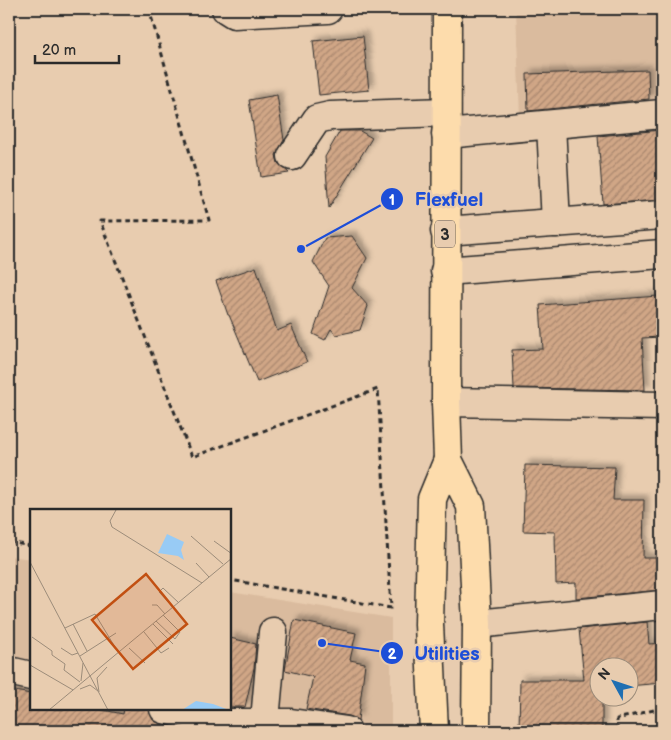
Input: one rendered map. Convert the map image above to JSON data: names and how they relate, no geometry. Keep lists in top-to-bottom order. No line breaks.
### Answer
{"streets":{"highway":["3"]},"places":["Flexfuel","Utilities"],"scale_bar":"20 m","north":"top left"}
